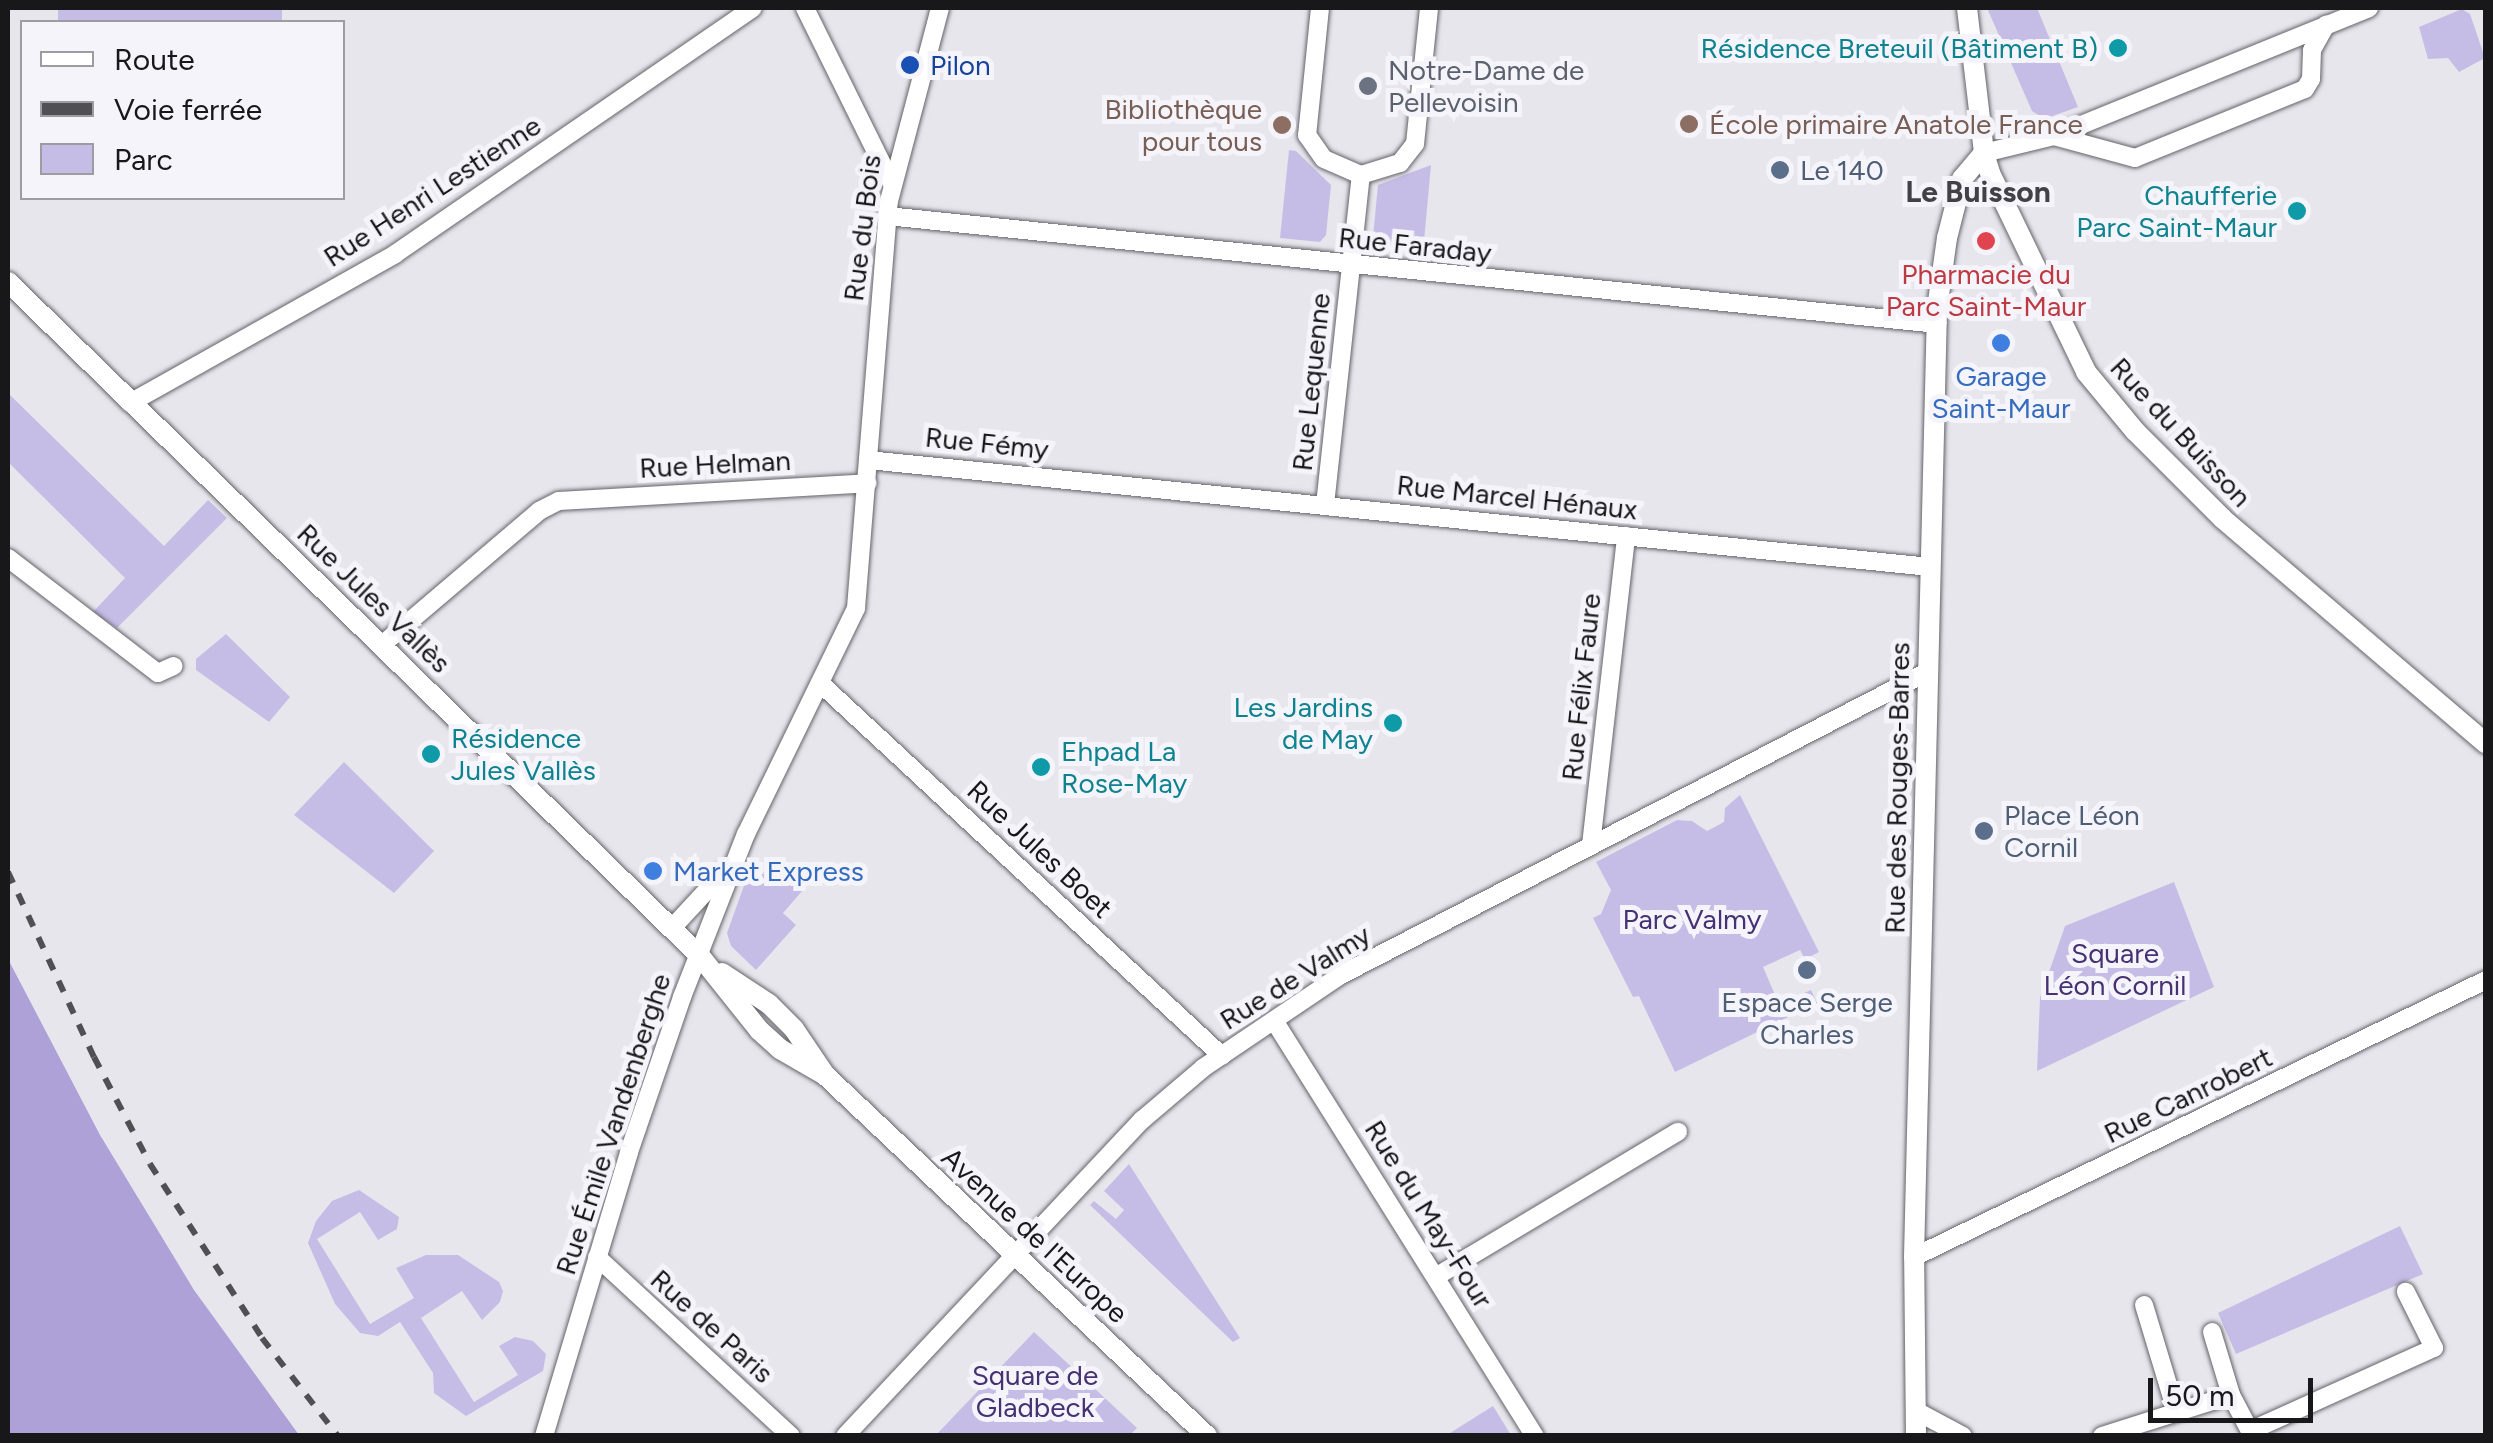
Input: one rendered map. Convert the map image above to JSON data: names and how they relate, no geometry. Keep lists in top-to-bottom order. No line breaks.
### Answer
{"streets":{"street":["Rue Henri Lestienne","Rue du Bois","Rue Faraday","Rue Lequenne","Rue du Buisson","Rue Fémy","Rue Helman","Rue Marcel Hénaux","Rue Jules Vallès","Rue Félix Faure","Rue des Rouges-Barres","Rue Jules Boet","Rue de Valmy","Rue Canrobert","Rue Émile Vandenberghe","Rue du May-Four","Avenue de l'Europe","Rue de Paris"]},"crossings":[["Rue Henri Lestienne","Rue Jules Vallès"],["Rue du Bois","Rue Faraday"],["Rue du Bois","Rue Fémy"],["Rue du Bois","Rue Émile Vandenberghe"],["Rue Faraday","Rue Lequenne"],["Rue Faraday","Rue des Rouges-Barres"],["Rue Lequenne","Rue Marcel Hénaux"],["Rue du Buisson","Rue des Rouges-Barres"],["Rue Fémy","Rue Marcel Hénaux"],["Rue Fémy","Rue Émile Vandenberghe"],["Rue Helman","Rue Jules Vallès"],["Rue Helman","Rue Émile Vandenberghe"],["Rue Marcel Hénaux","Rue Félix Faure"],["Rue Marcel Hénaux","Rue des Rouges-Barres"],["Rue Jules Vallès","Rue Émile Vandenberghe"],["Rue Jules Vallès","Avenue de l'Europe"],["Rue Félix Faure","Rue de Valmy"],["Rue des Rouges-Barres","Rue de Valmy"],["Rue des Rouges-Barres","Rue Canrobert"],["Rue Jules Boet","Rue de Valmy"],["Rue Jules Boet","Rue Émile Vandenberghe"],["Rue de Valmy","Rue du May-Four"],["Rue de Valmy","Avenue de l'Europe"],["Rue Émile Vandenberghe","Avenue de l'Europe"],["Rue Émile Vandenberghe","Rue de Paris"]],"districts":["Le Buisson"],"parks":["Parc Valmy","Square Léon Cornil","Square de Gladbeck"],"places":["Résidence Breteuil (Bâtiment B)","Pilon","Notre-Dame de Pellevoisin","École primaire Anatole France","Bibliothèque pour tous","Le 140","Chaufferie Parc Saint-Maur","Pharmacie du Parc Saint-Maur","Garage Saint-Maur","Les Jardins de May","Résidence Jules Vallès","Ehpad La Rose-May","Place Léon Cornil","Market Express","Espace Serge Charles"],"legend":["Route","Voie ferrée","Parc"],"scale_bar":"50 m"}
